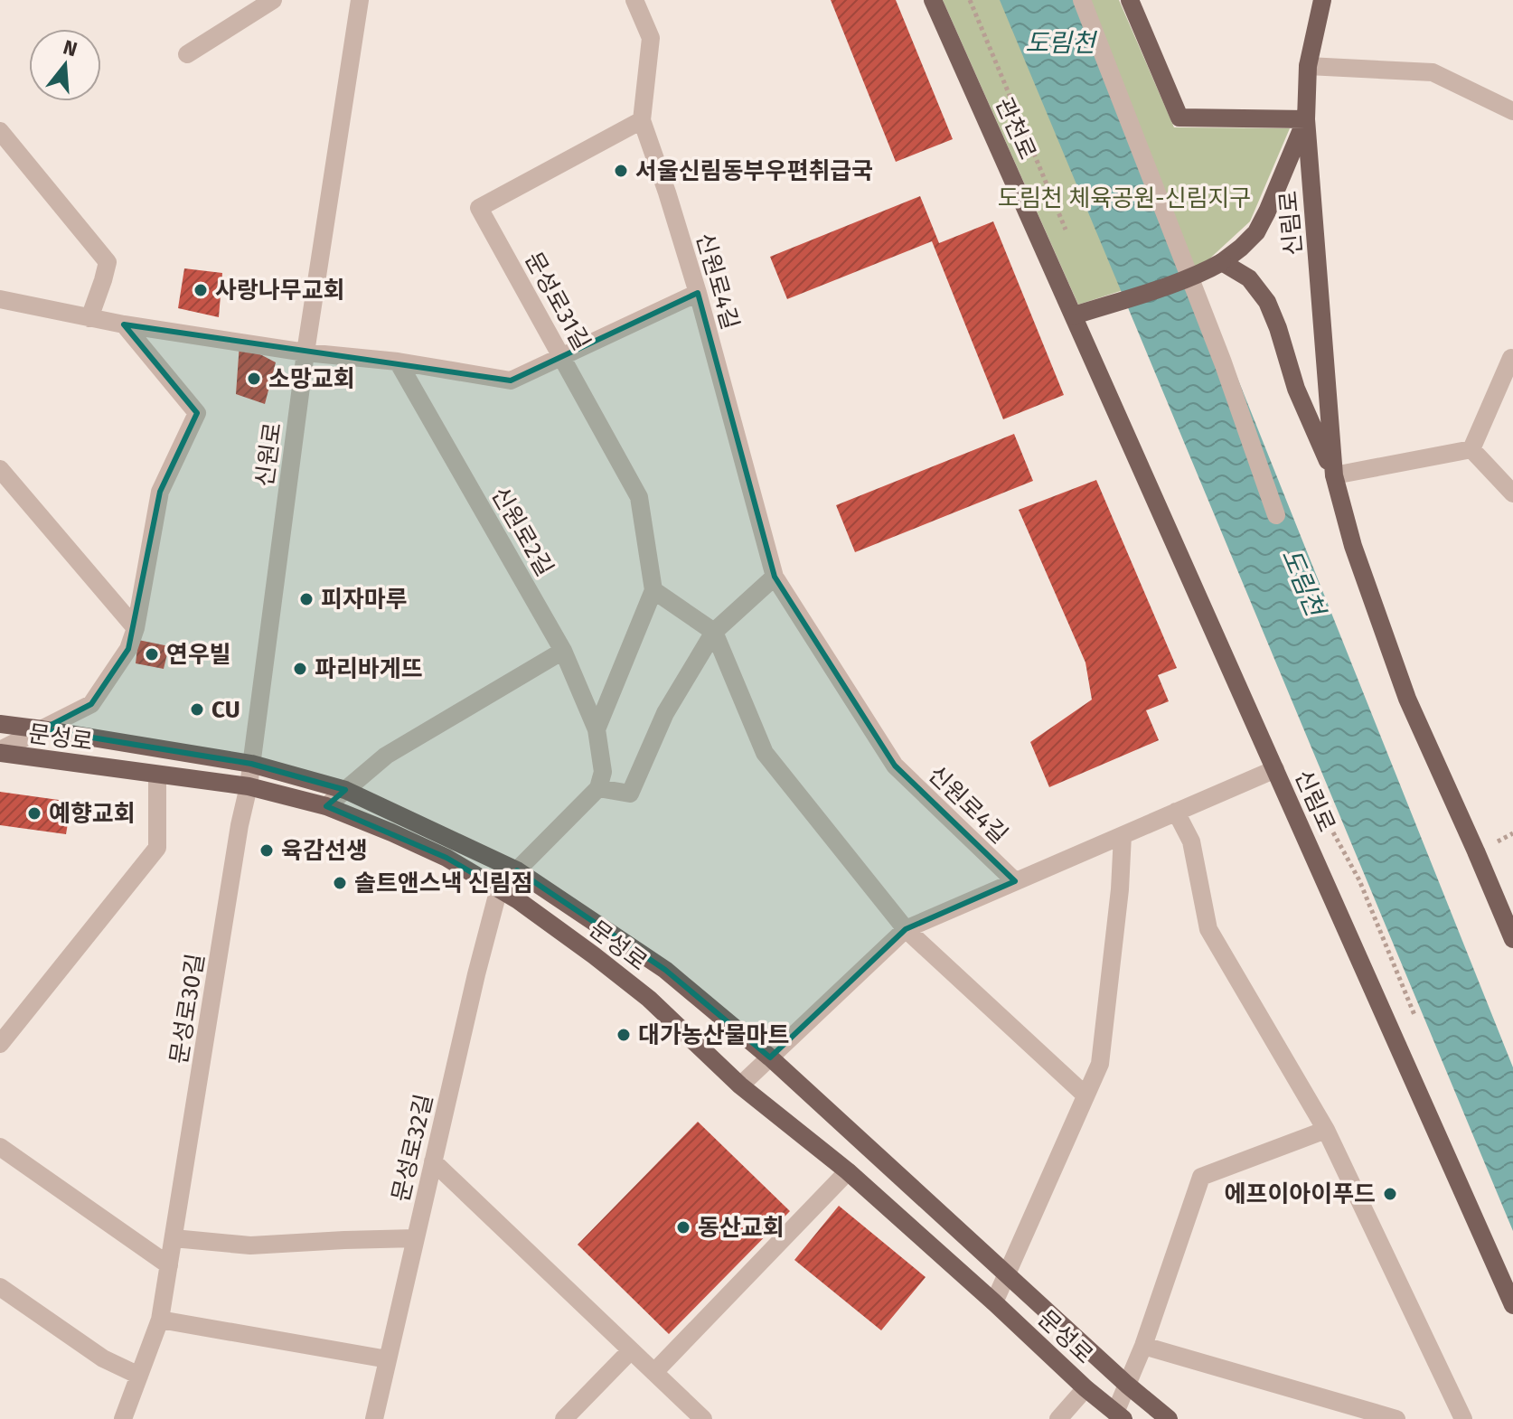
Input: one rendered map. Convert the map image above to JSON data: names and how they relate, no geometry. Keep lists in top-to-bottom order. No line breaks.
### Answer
{"streets":{"main road":["관천로","신림로","문성로"],"street":["신원로4길","문성로31길","신원로","신원로2길","문성로30길","문성로32길"]},"crossings":[["관천로","신림로"],["신원로4길","문성로31길"],["신원로","문성로"],["신원로","문성로30길"],["문성로","문성로30길"],["문성로","문성로32길"]],"water":["도림천"],"parks":["도림천 체육공원-신림지구"],"places":["서울신림동부우편취급국","사랑나무교회","소망교회","피자마루","연우빌","파리바게뜨","CU","예향교회","육감선생","솔트앤스낵 신림점","대가농산물마트","에프이아이푸드","동산교회"],"north":"top"}
